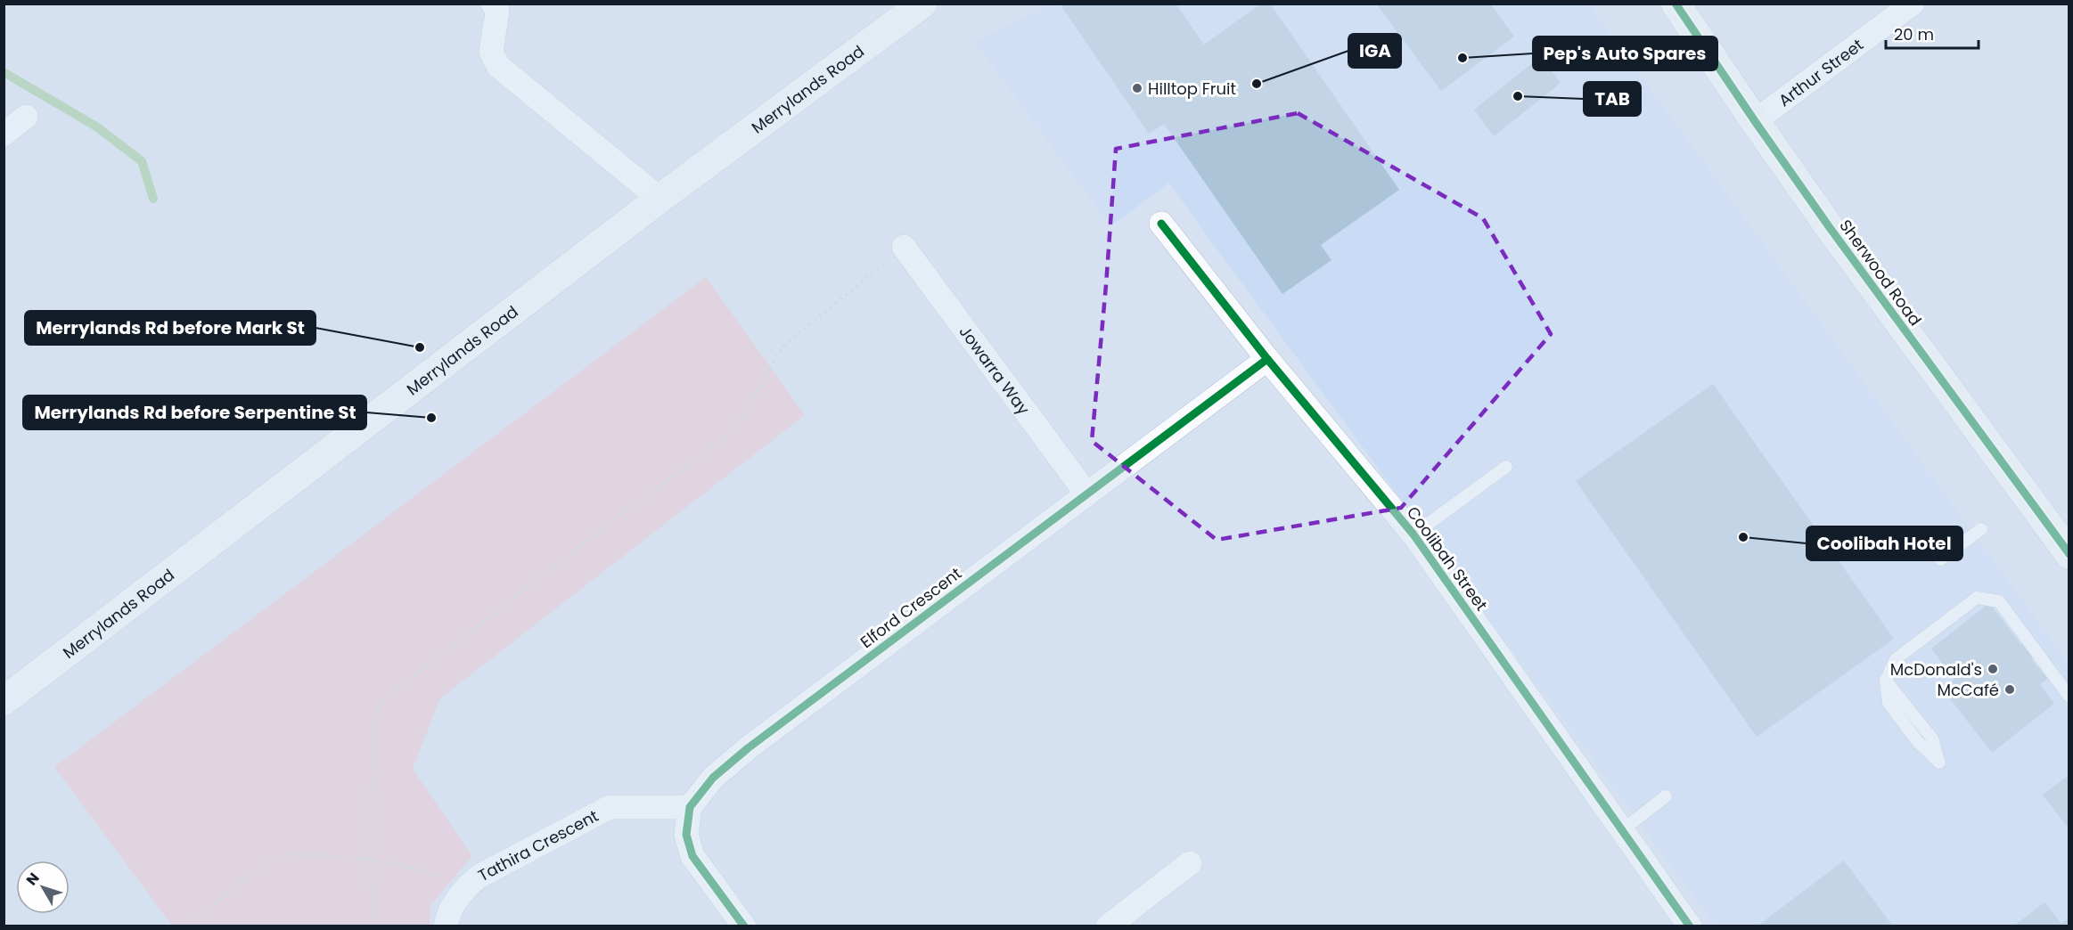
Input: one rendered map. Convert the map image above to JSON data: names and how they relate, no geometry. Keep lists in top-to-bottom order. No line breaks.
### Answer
{"streets":{"main road":["Merrylands Road","Sherwood Road"],"street":["Arthur Street","Jowarra Way","Coolibah Street","Elford Crescent","Tathira Crescent"]},"crossings":[["Arthur Street","Sherwood Road"],["Jowarra Way","Elford Crescent"],["Coolibah Street","Elford Crescent"],["Elford Crescent","Tathira Crescent"]],"places":["Pep's Auto Spares","IGA","Hilltop Fruit","TAB","Merrylands Rd before Mark St","Merrylands Rd before Serpentine St","Coolibah Hotel","McDonald's","McCafé"],"scale_bar":"20 m","north":"top left"}
